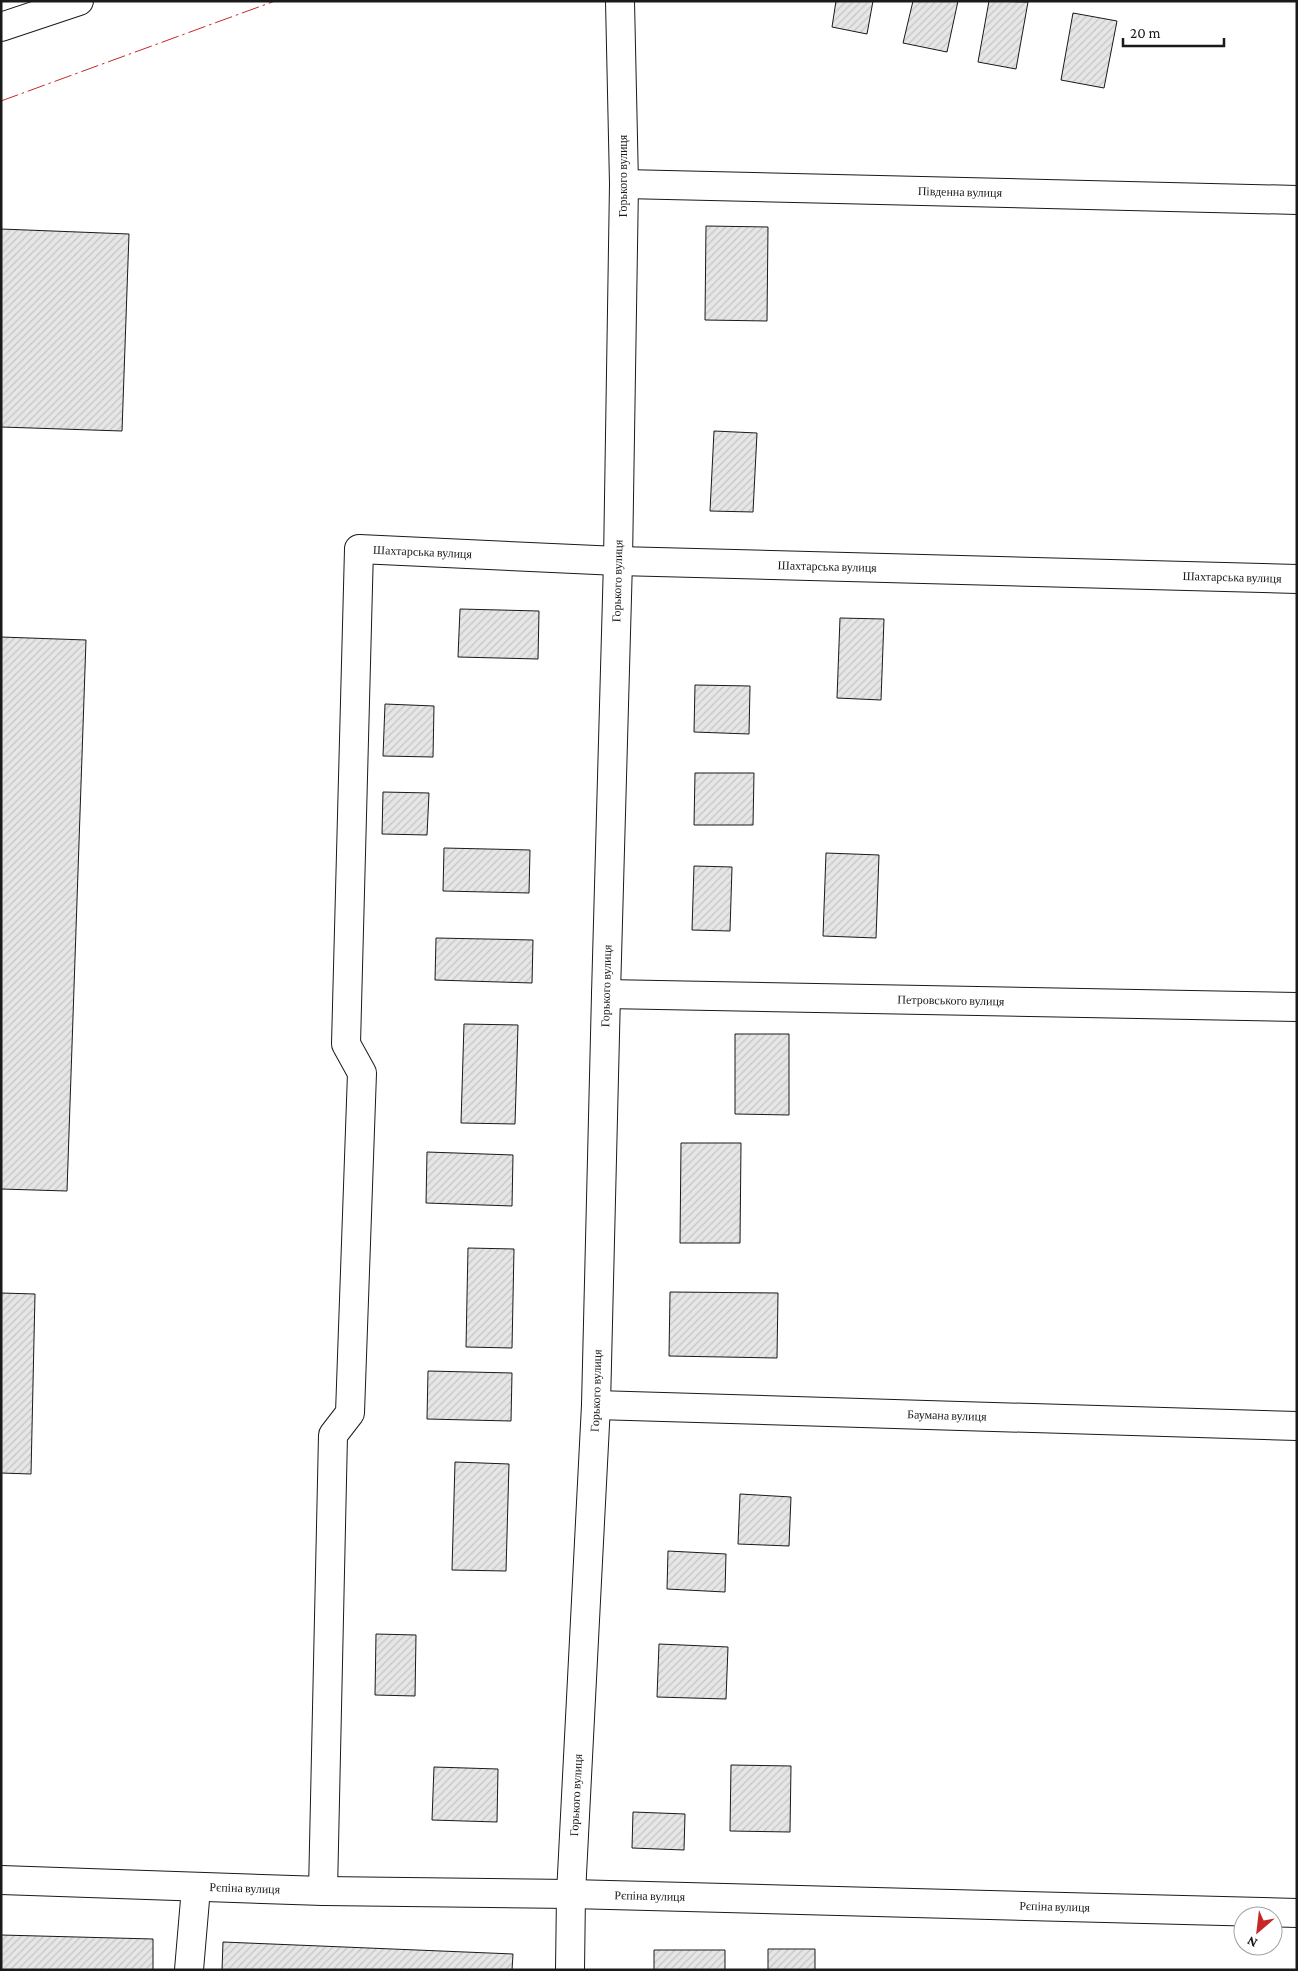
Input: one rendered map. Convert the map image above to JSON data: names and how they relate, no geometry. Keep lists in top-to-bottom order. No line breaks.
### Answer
{"streets":{"street":["Горького вулиця","Південна вулиця","Шахтарська вулиця","Петровського вулиця","Баумана вулиця","Рєпіна вулиця"]},"crossings":[["Горького вулиця","Південна вулиця"],["Горького вулиця","Шахтарська вулиця"],["Горького вулиця","Петровського вулиця"],["Горького вулиця","Баумана вулиця"],["Горького вулиця","Рєпіна вулиця"],["Шахтарська вулиця","Рєпіна вулиця"]],"scale_bar":"20 m","north":"bottom left"}
